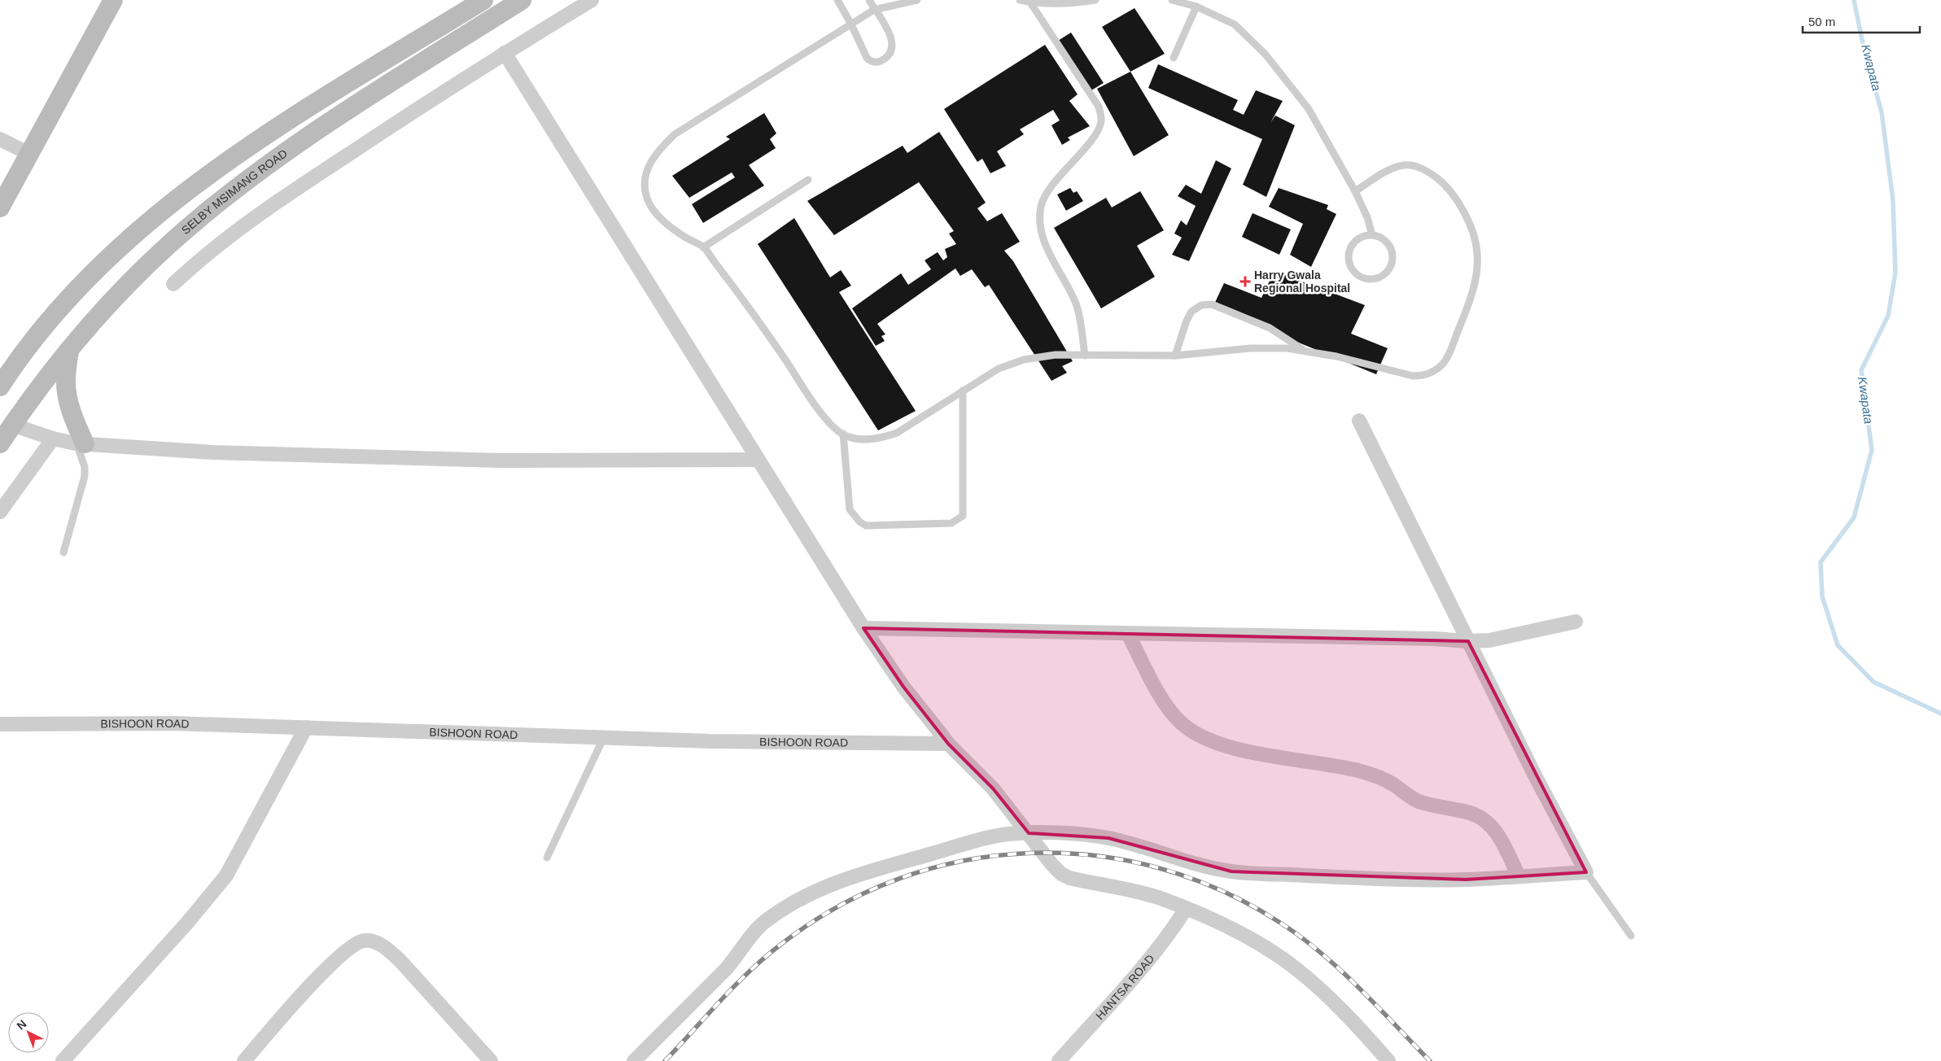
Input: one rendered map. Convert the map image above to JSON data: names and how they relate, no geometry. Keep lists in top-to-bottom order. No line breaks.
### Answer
{"streets":{"main road":["SELBY MSIMANG ROAD"],"street":["BISHOON ROAD","HANTSA ROAD"]},"water":["Kwapata"],"places":{"health":["Harry Gwala Regional Hospital"]},"scale_bar":"50 m","north":"top left"}
